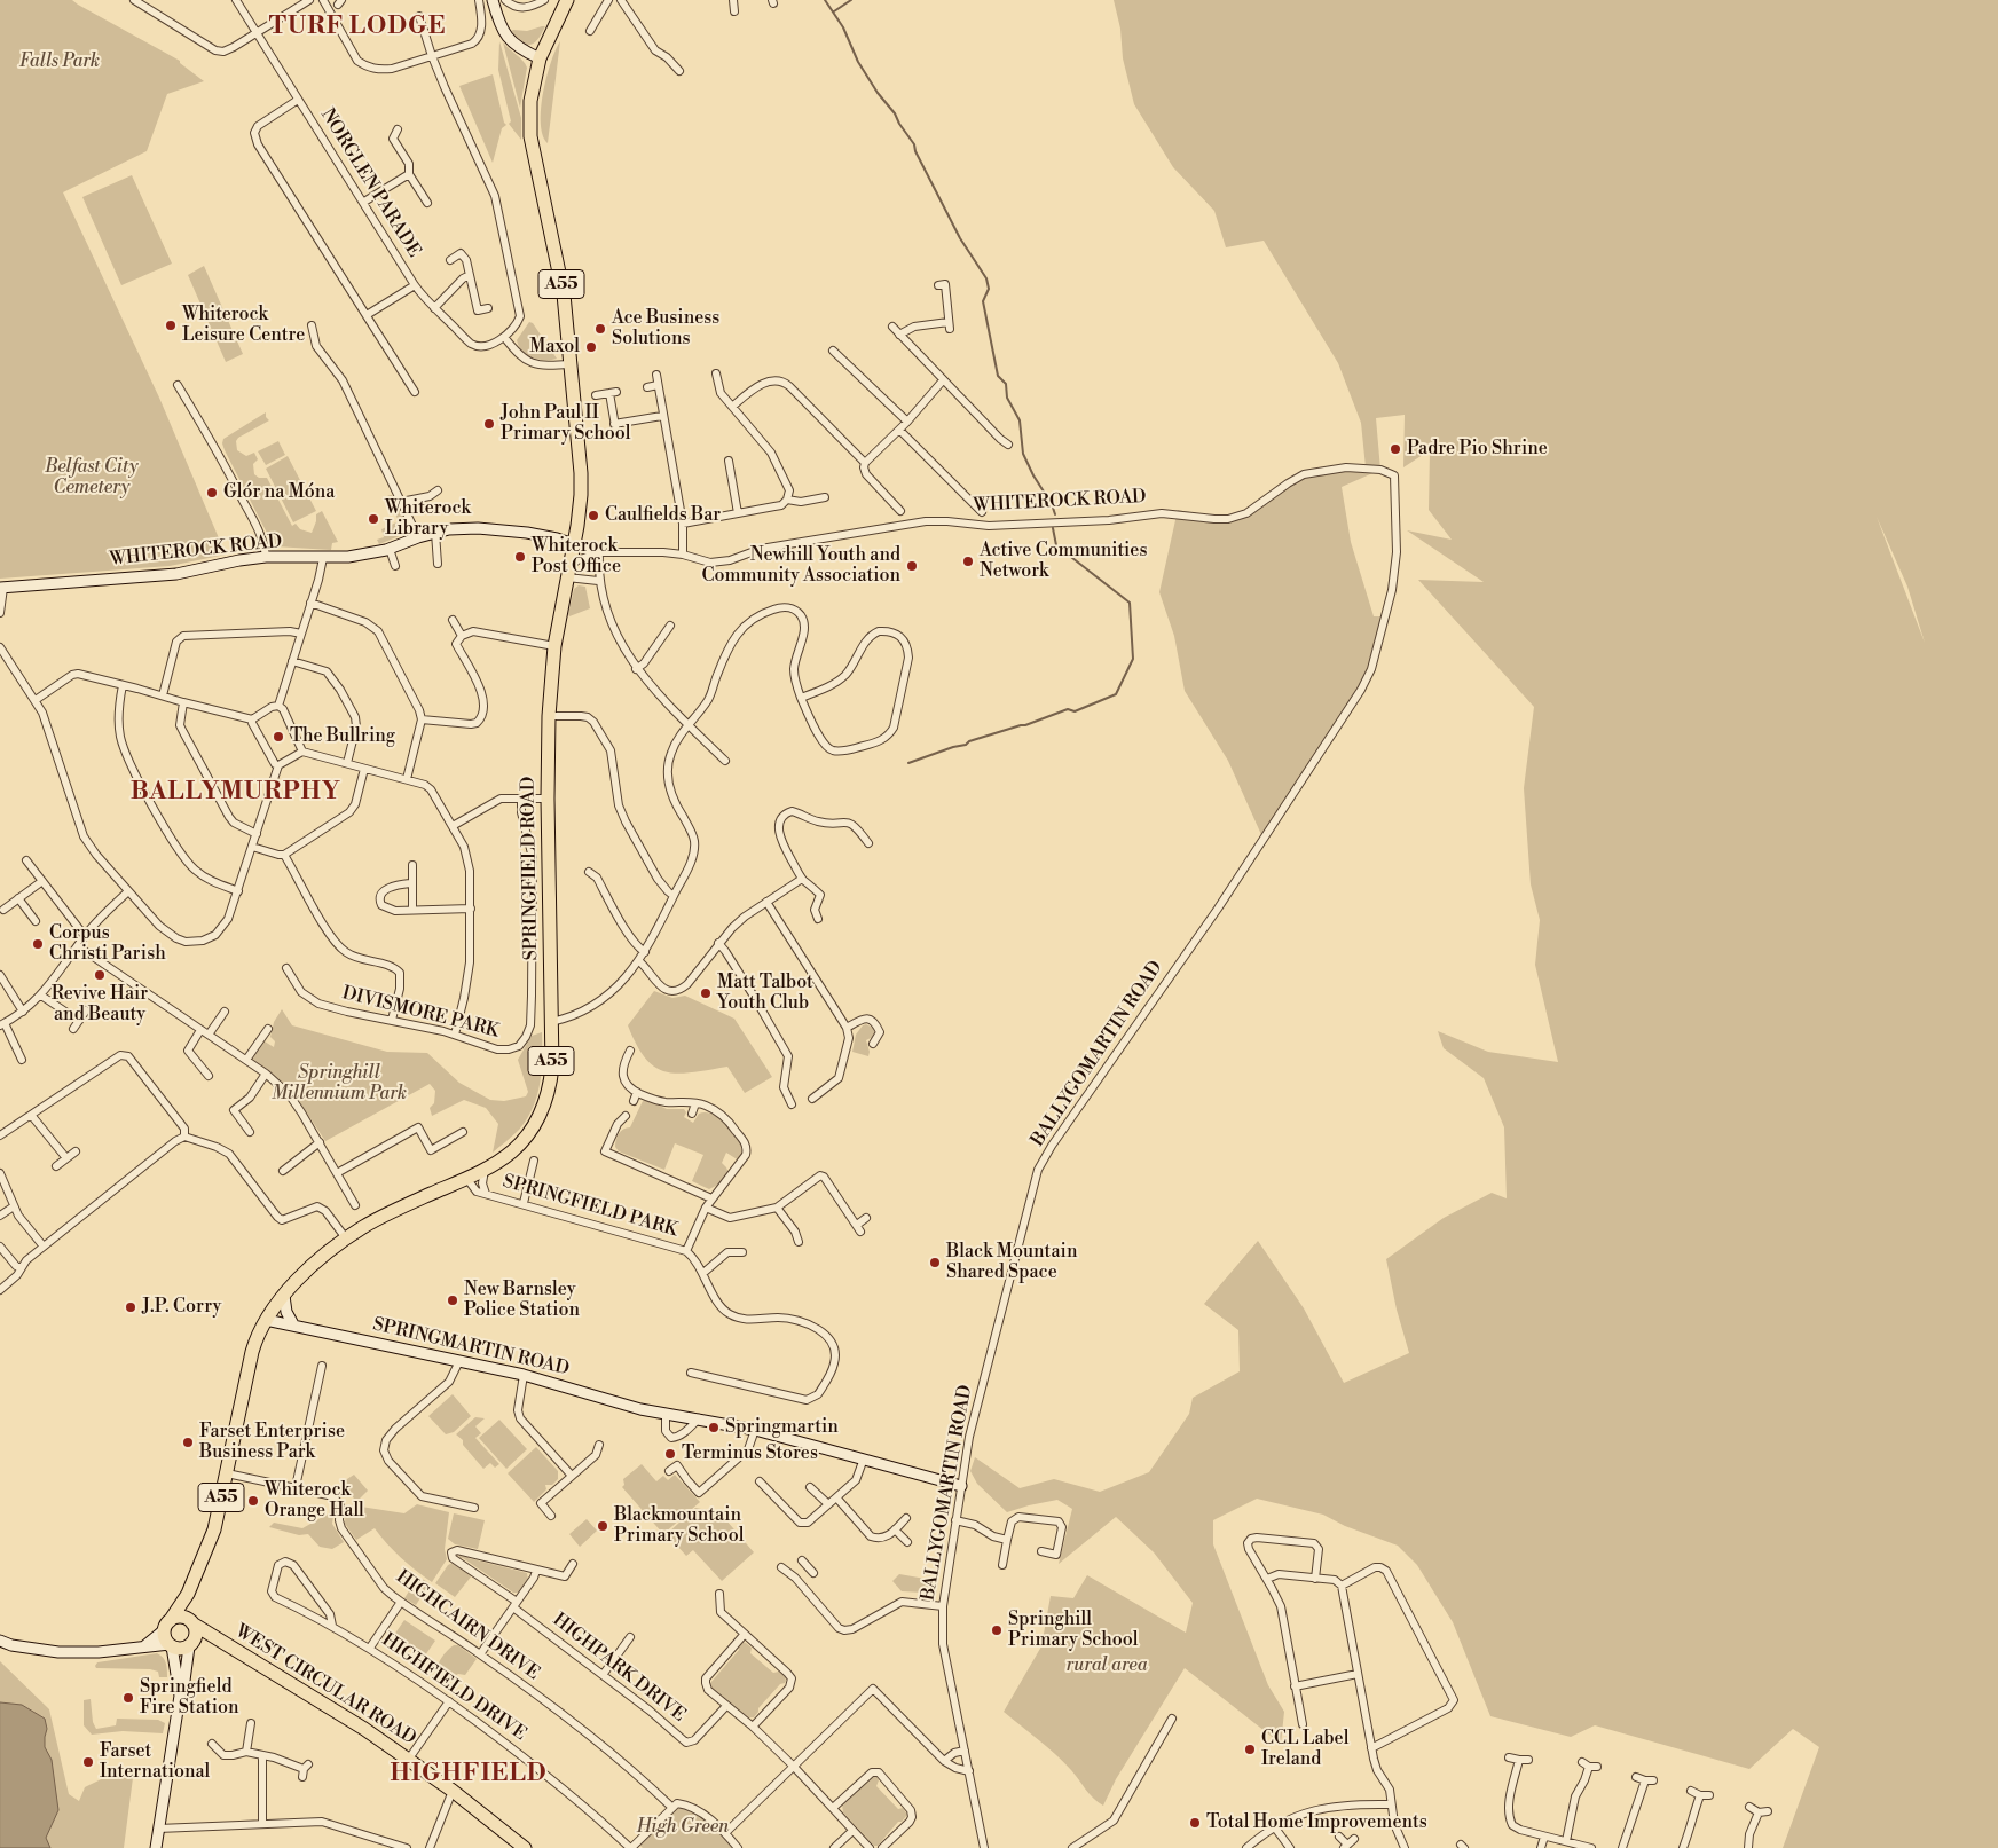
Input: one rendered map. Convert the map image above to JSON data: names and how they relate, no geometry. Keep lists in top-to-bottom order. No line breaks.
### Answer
{"streets":{"highway":["A55","SPRINGFIELD ROAD","WEST CIRCULAR ROAD"],"street":["NORGLEN PARADE","WHITEROCK ROAD","DIVISMORE PARK","BALLYGOMARTIN ROAD","SPRINGFIELD PARK","SPRINGMARTIN ROAD","HIGHCAIRN DRIVE","HIGHPARK DRIVE","HIGHFIELD DRIVE"]},"crossings":[["A55","SPRINGFIELD ROAD"],["A55","WEST CIRCULAR ROAD"],["WHITEROCK ROAD","SPRINGFIELD ROAD"],["WHITEROCK ROAD","BALLYGOMARTIN ROAD"],["SPRINGFIELD ROAD","SPRINGFIELD PARK"],["SPRINGFIELD ROAD","SPRINGMARTIN ROAD"],["SPRINGFIELD ROAD","HIGHCAIRN DRIVE"],["SPRINGFIELD ROAD","WEST CIRCULAR ROAD"],["BALLYGOMARTIN ROAD","SPRINGMARTIN ROAD"]],"districts":["TURF LODGE","BALLYMURPHY","HIGHFIELD"],"parks":["Falls Park","Belfast City Cemetery","Springhill Millennium Park","rural area","High Green"],"places":["Whiterock Leisure Centre","Ace Business Solutions","Maxol","John Paul II Primary School","Padre Pio Shrine","Glór na Móna","Caulfields Bar","Whiterock Library","Whiterock Post Office","Active Communities Network","Newhill Youth and Community Association","The Bullring","Corpus Christi Parish","Revive Hair and Beauty","Matt Talbot Youth Club","Black Mountain Shared Space","New Barnsley Police Station","J.P. Corry","Springmartin","Farset Enterprise Business Park","Terminus Stores","Whiterock Orange Hall","Blackmountain Primary School","Springhill Primary School","Springfield Fire Station","CCL Label Ireland","Farset International","Total Home Improvements"]}
